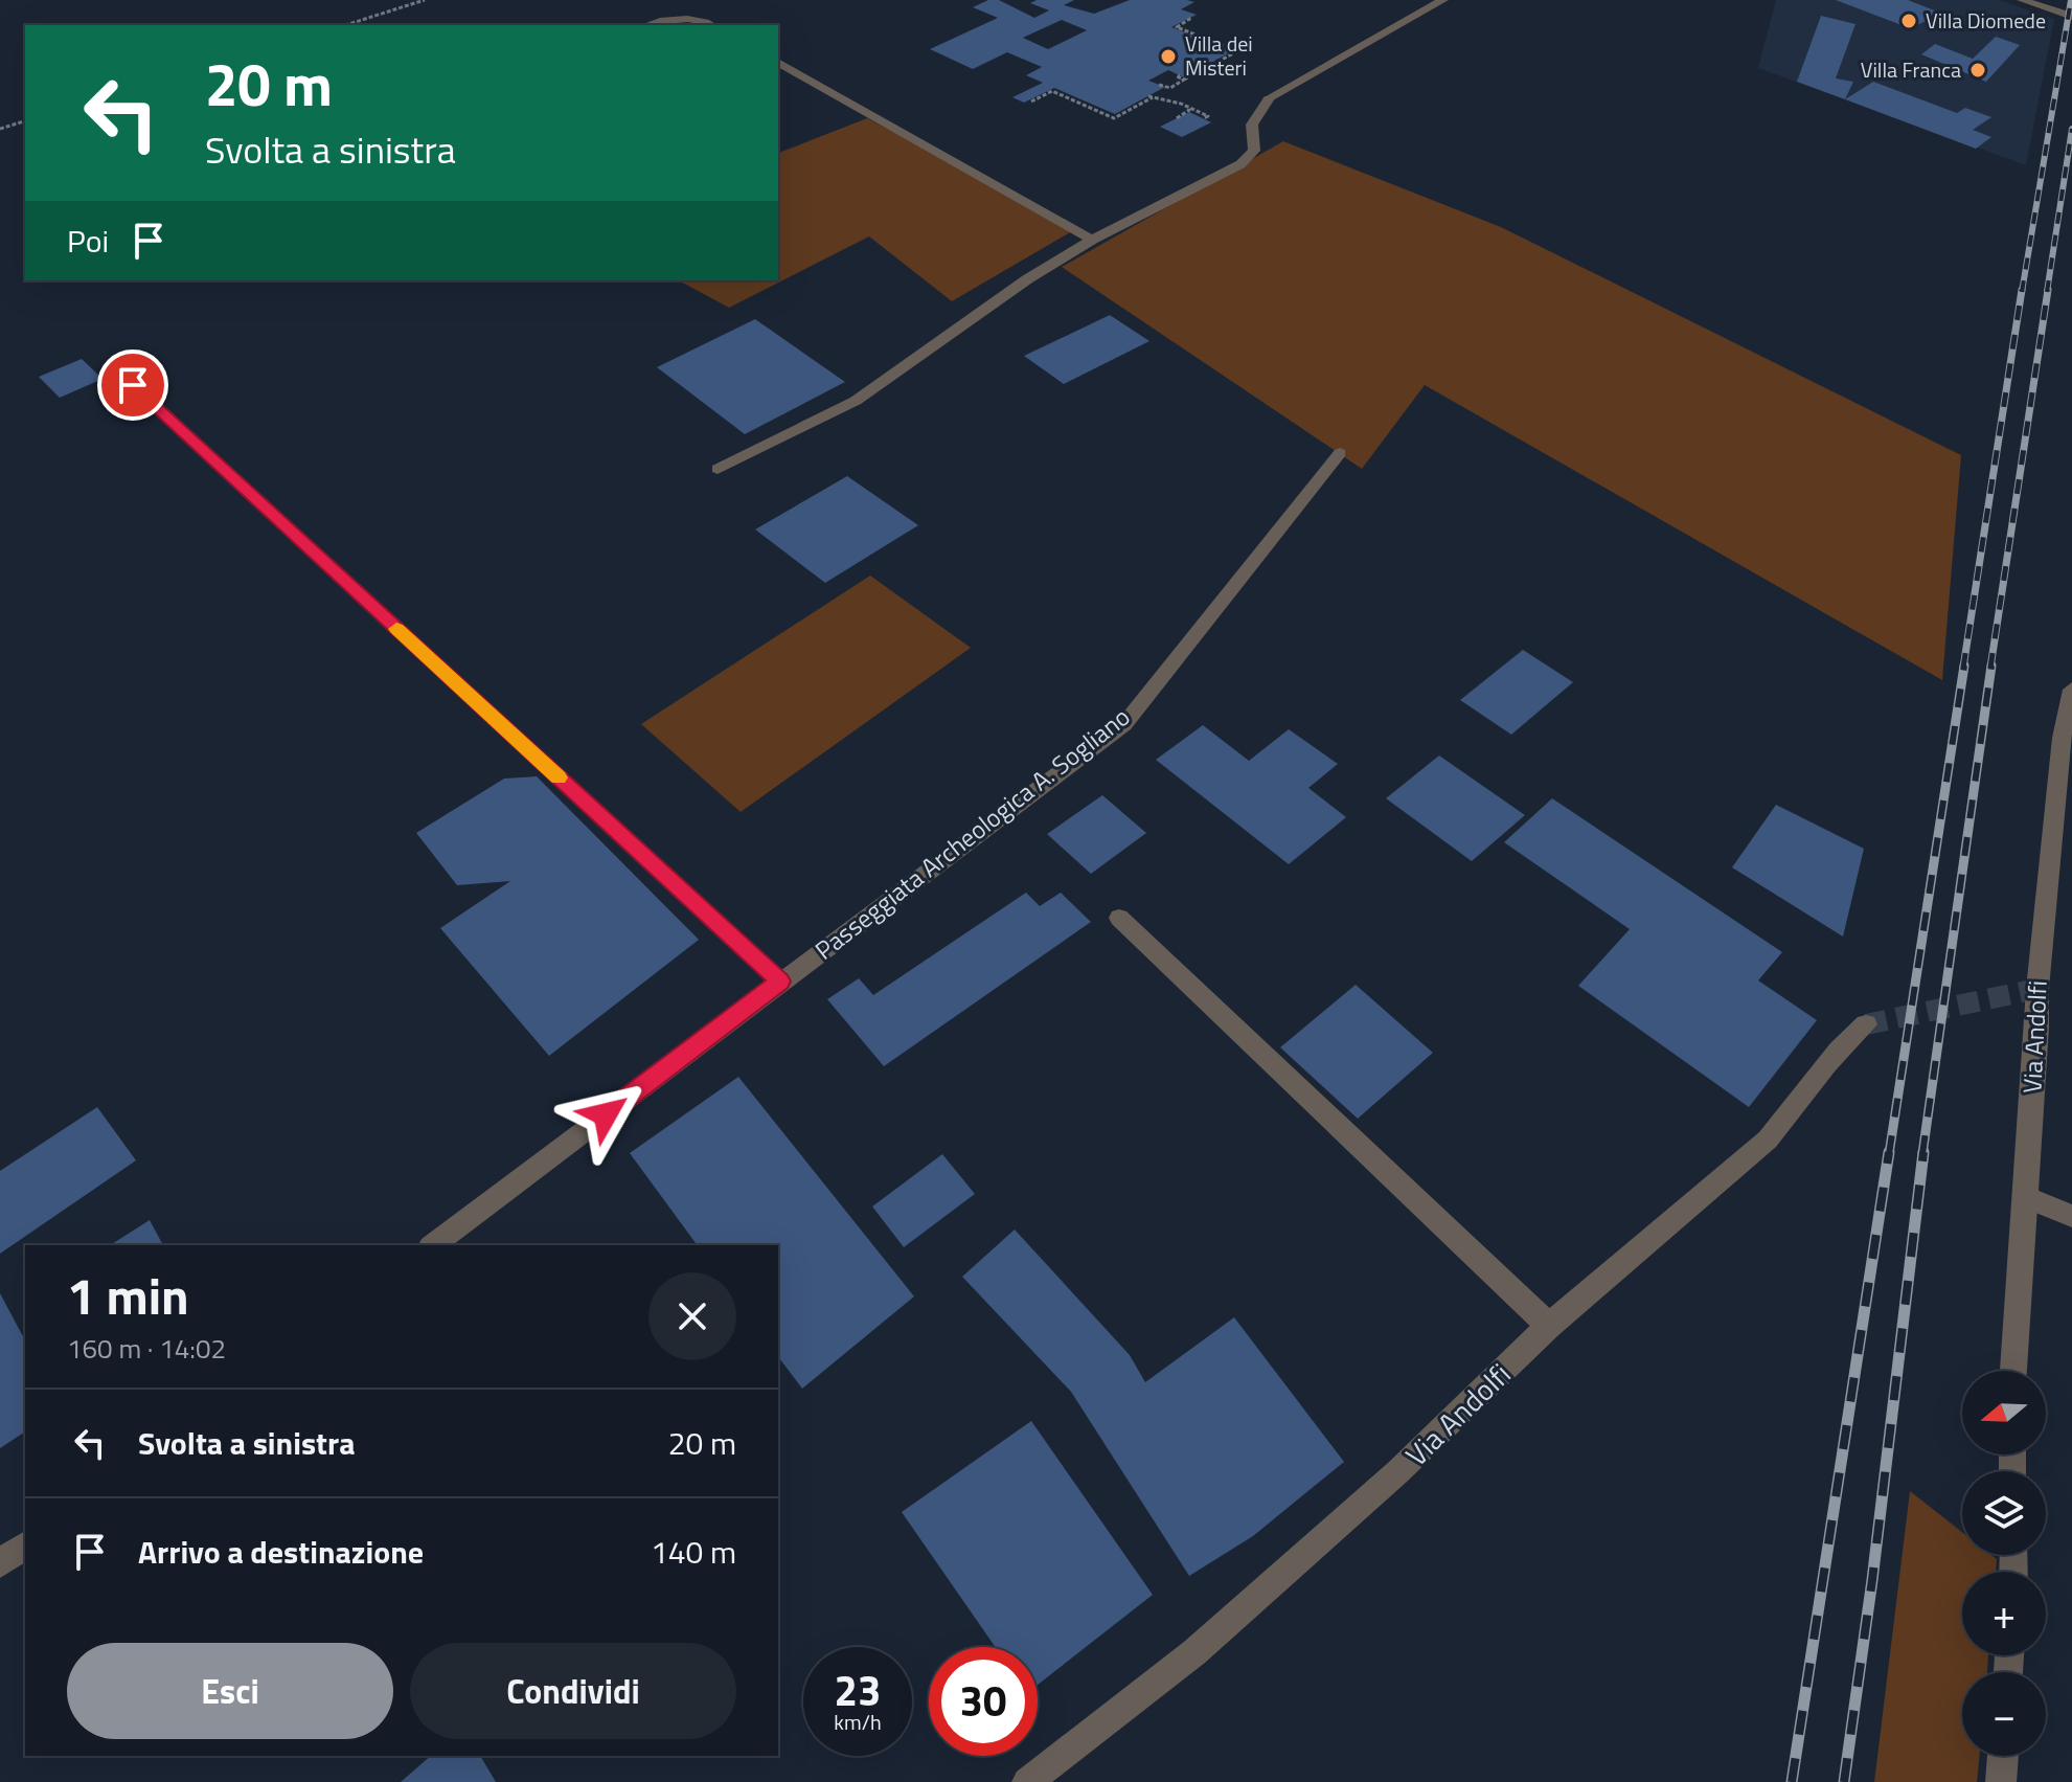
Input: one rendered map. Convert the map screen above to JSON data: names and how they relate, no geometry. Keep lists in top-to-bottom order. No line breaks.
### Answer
{"streets":{"street":["Passeggiata Archeologica A. Sogliano","Via Andolfi"]},"places":["Villa Diomede","Villa dei Misteri","Villa Franca"],"north":"left","page":{"turn":["20 m","Svolta a sinistra"],"then":"Poi","heading":["1 min","160 m · 14:02"],"map_buttons":["+","−"],"list":[{"name":"Svolta a sinistra","value":"20 m"},{"name":"Arrivo a destinazione","value":"140 m"}],"buttons":["Esci","Condividi"],"speed":"23 km/h","limit":"30"}}
